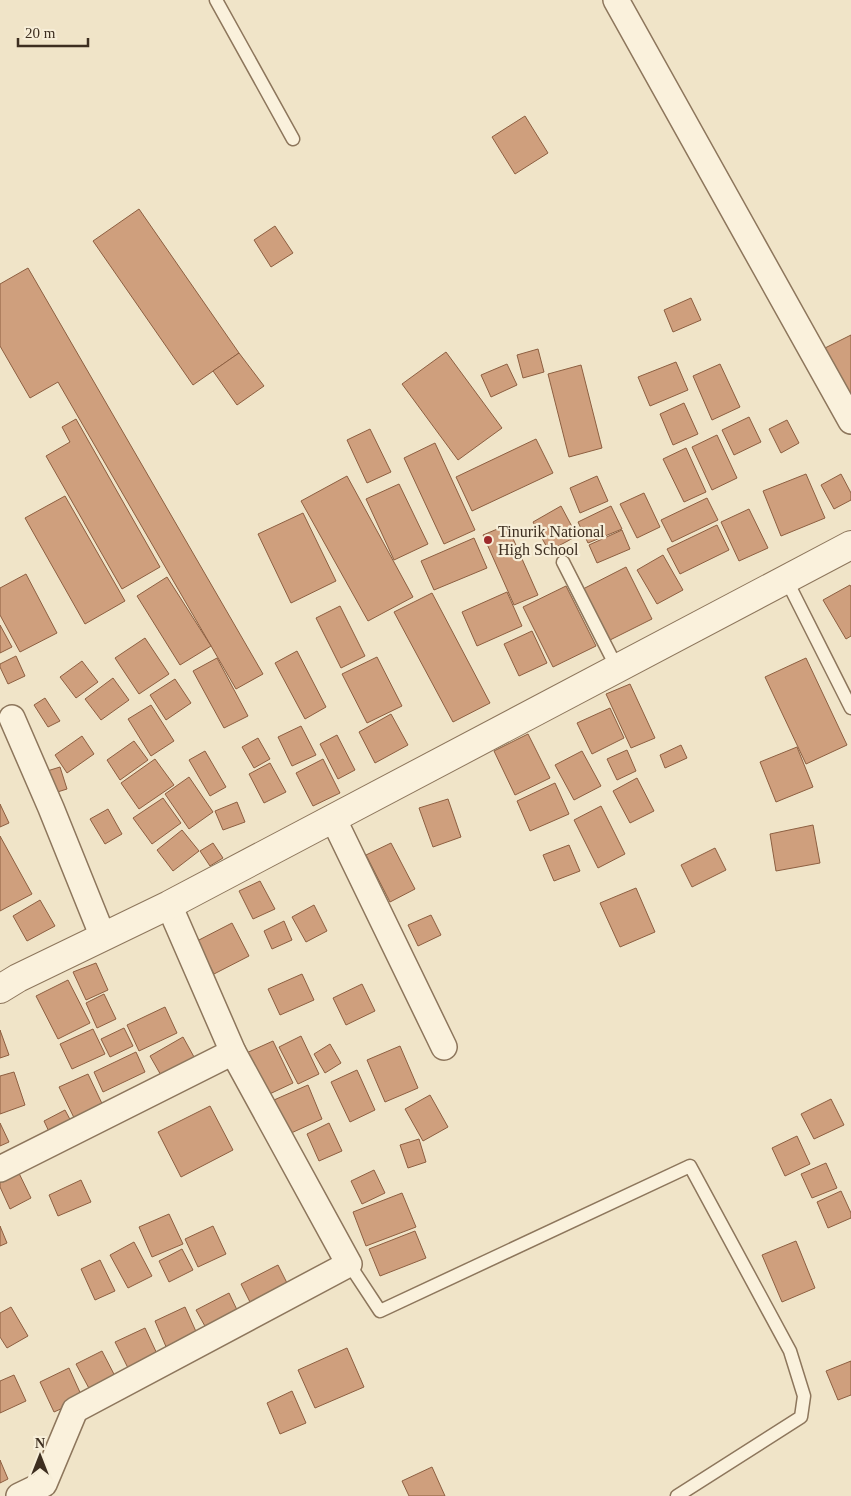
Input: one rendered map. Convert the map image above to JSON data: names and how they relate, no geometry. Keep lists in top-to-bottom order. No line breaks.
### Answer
{"places":["Tinurik National High School"],"scale_bar":"20 m","north":"top"}
